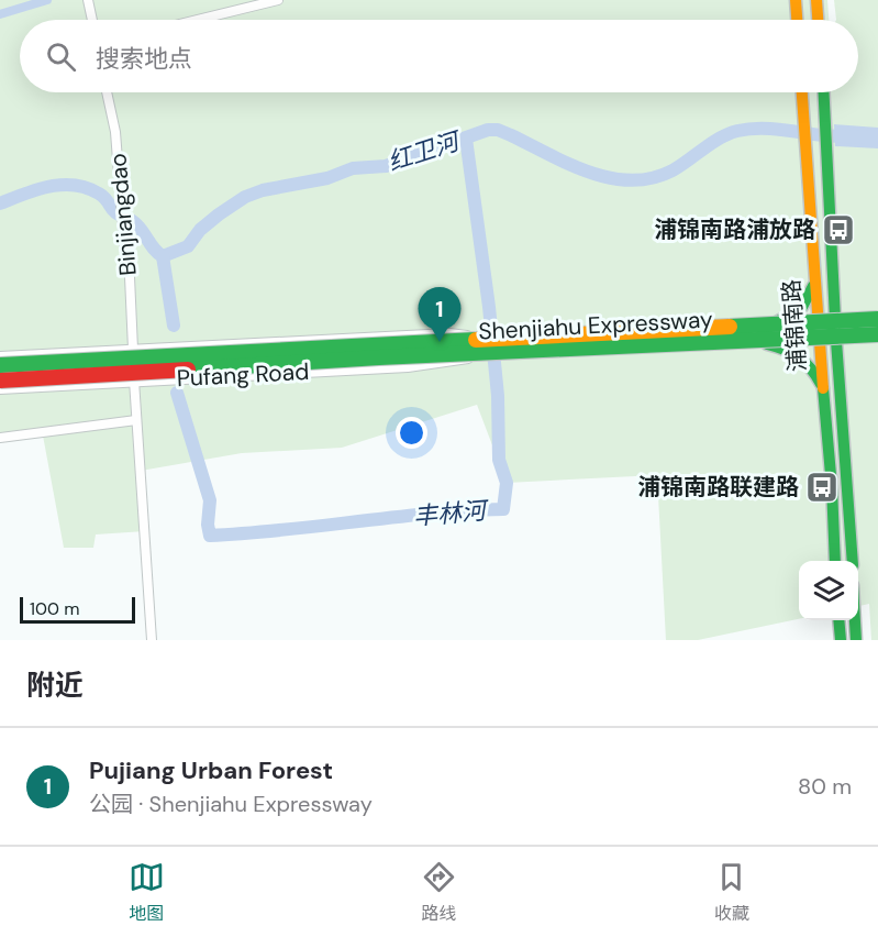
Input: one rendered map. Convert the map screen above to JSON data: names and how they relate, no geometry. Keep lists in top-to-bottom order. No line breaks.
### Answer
{"streets":{"main road":["Shenjiahu Expressway","浦锦南路"],"street":["Binjiangdao","Pufang Road"]},"crossings":[["Binjiangdao","Pufang Road"]],"water":["红卫河","丰林河"],"places":{"bus stop":["浦锦南路浦放路","浦锦南路联建路"]},"scale_bar":"100 m","page":{"search":"搜索地点","pins":"1","scale":"100 m","heading":"附近","list":[{"mark":"1","name":"Pujiang Urban Forest","note":"公园 · Shenjiahu Expressway","value":"80 m"}],"nav":["地图","路线","收藏"]}}
